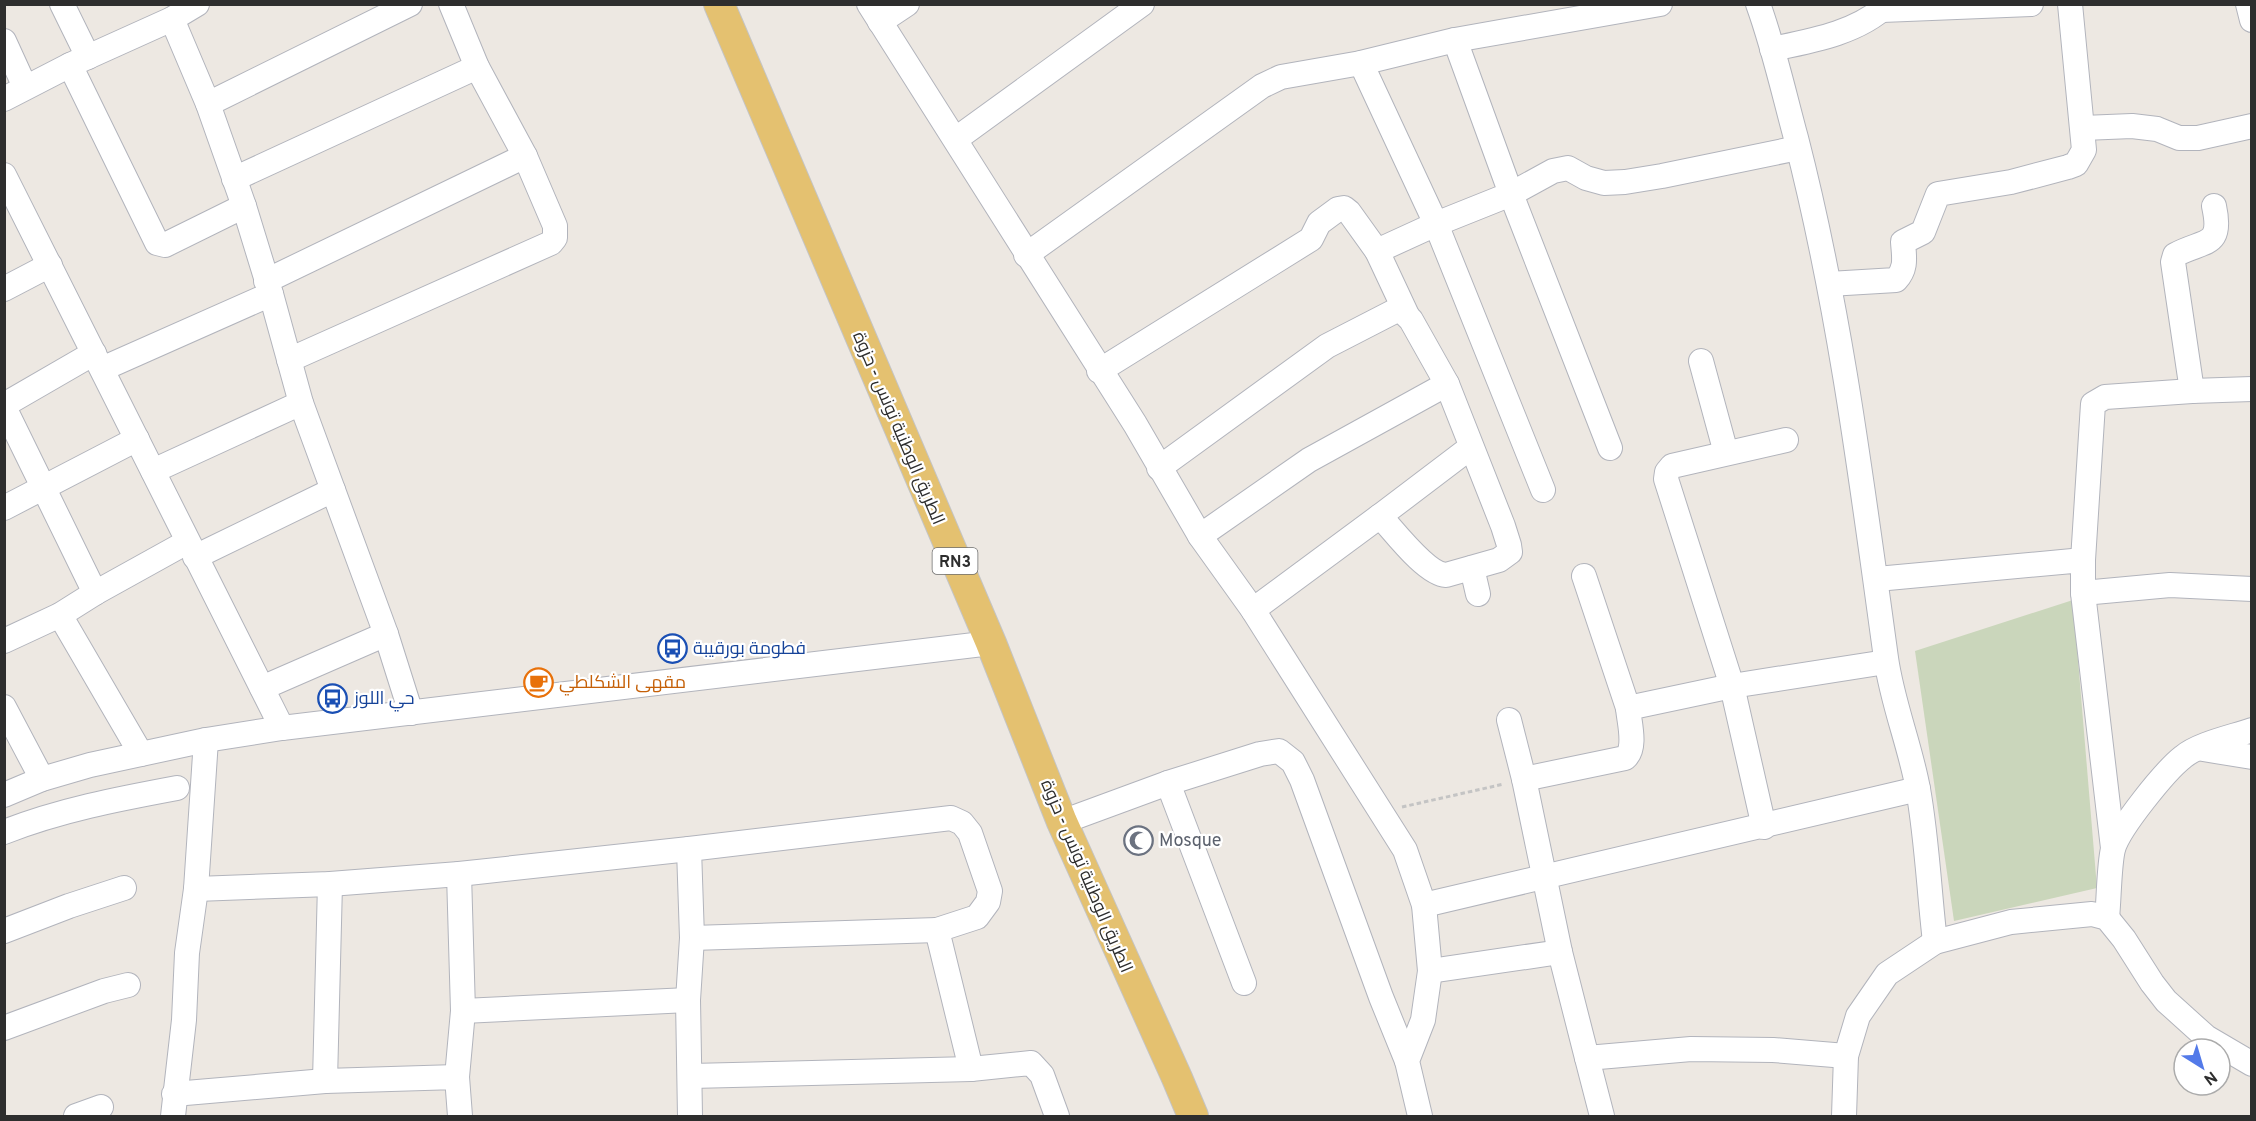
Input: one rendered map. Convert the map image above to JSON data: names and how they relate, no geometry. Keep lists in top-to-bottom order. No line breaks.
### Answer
{"streets":{"main road":["الطريق الوطنية تونس - حزوة","RN3"]},"places":{"bus stop":["فطومة بورقيبة","حي اللوز"],"cafe":["مقهى الشكلطي"],"mosque":["Mosque"]},"north":"bottom right"}
